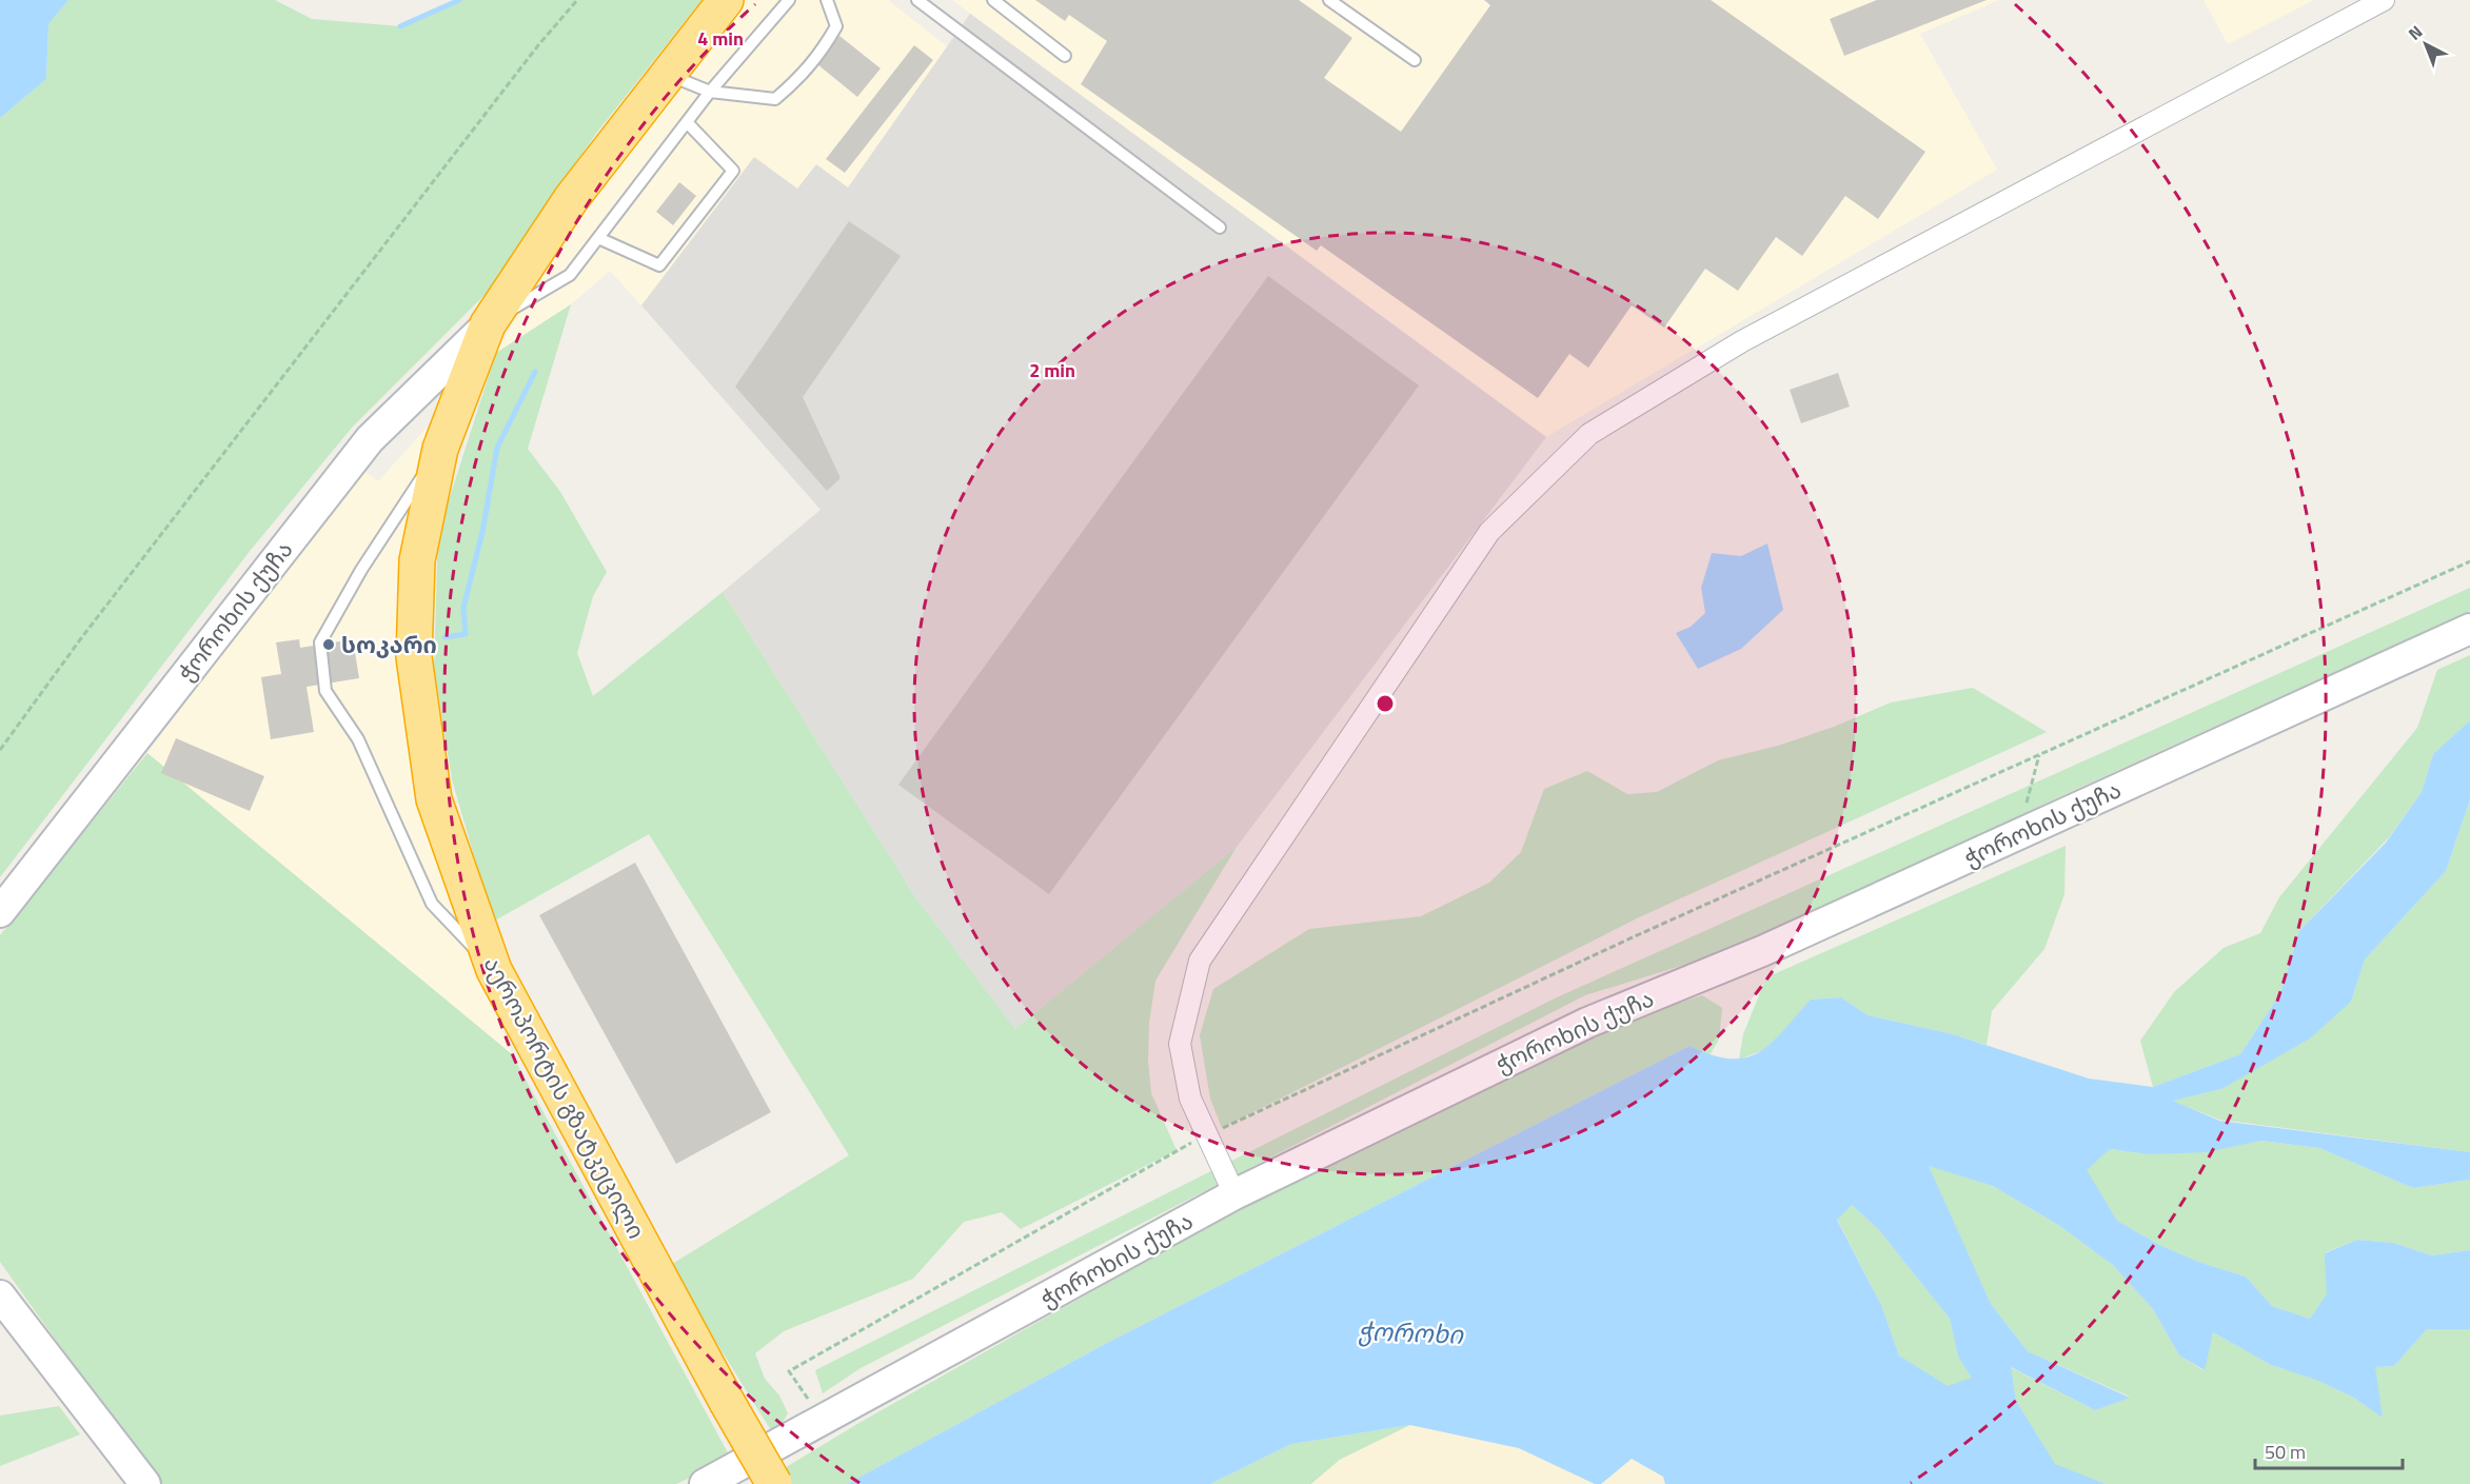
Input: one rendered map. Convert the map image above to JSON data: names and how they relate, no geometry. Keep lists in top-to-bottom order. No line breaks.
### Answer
{"streets":{"highway":["აეროპორტის გზატკეცილი"],"street":["ჭოროხის ქუჩა"]},"crossings":[["ჭოროხის ქუჩა","აეროპორტის გზატკეცილი"]],"water":["ჭოროხი"],"places":["სოკარი"],"scale_bar":"50 m","north":"top left","rings":["4 min","2 min"]}
